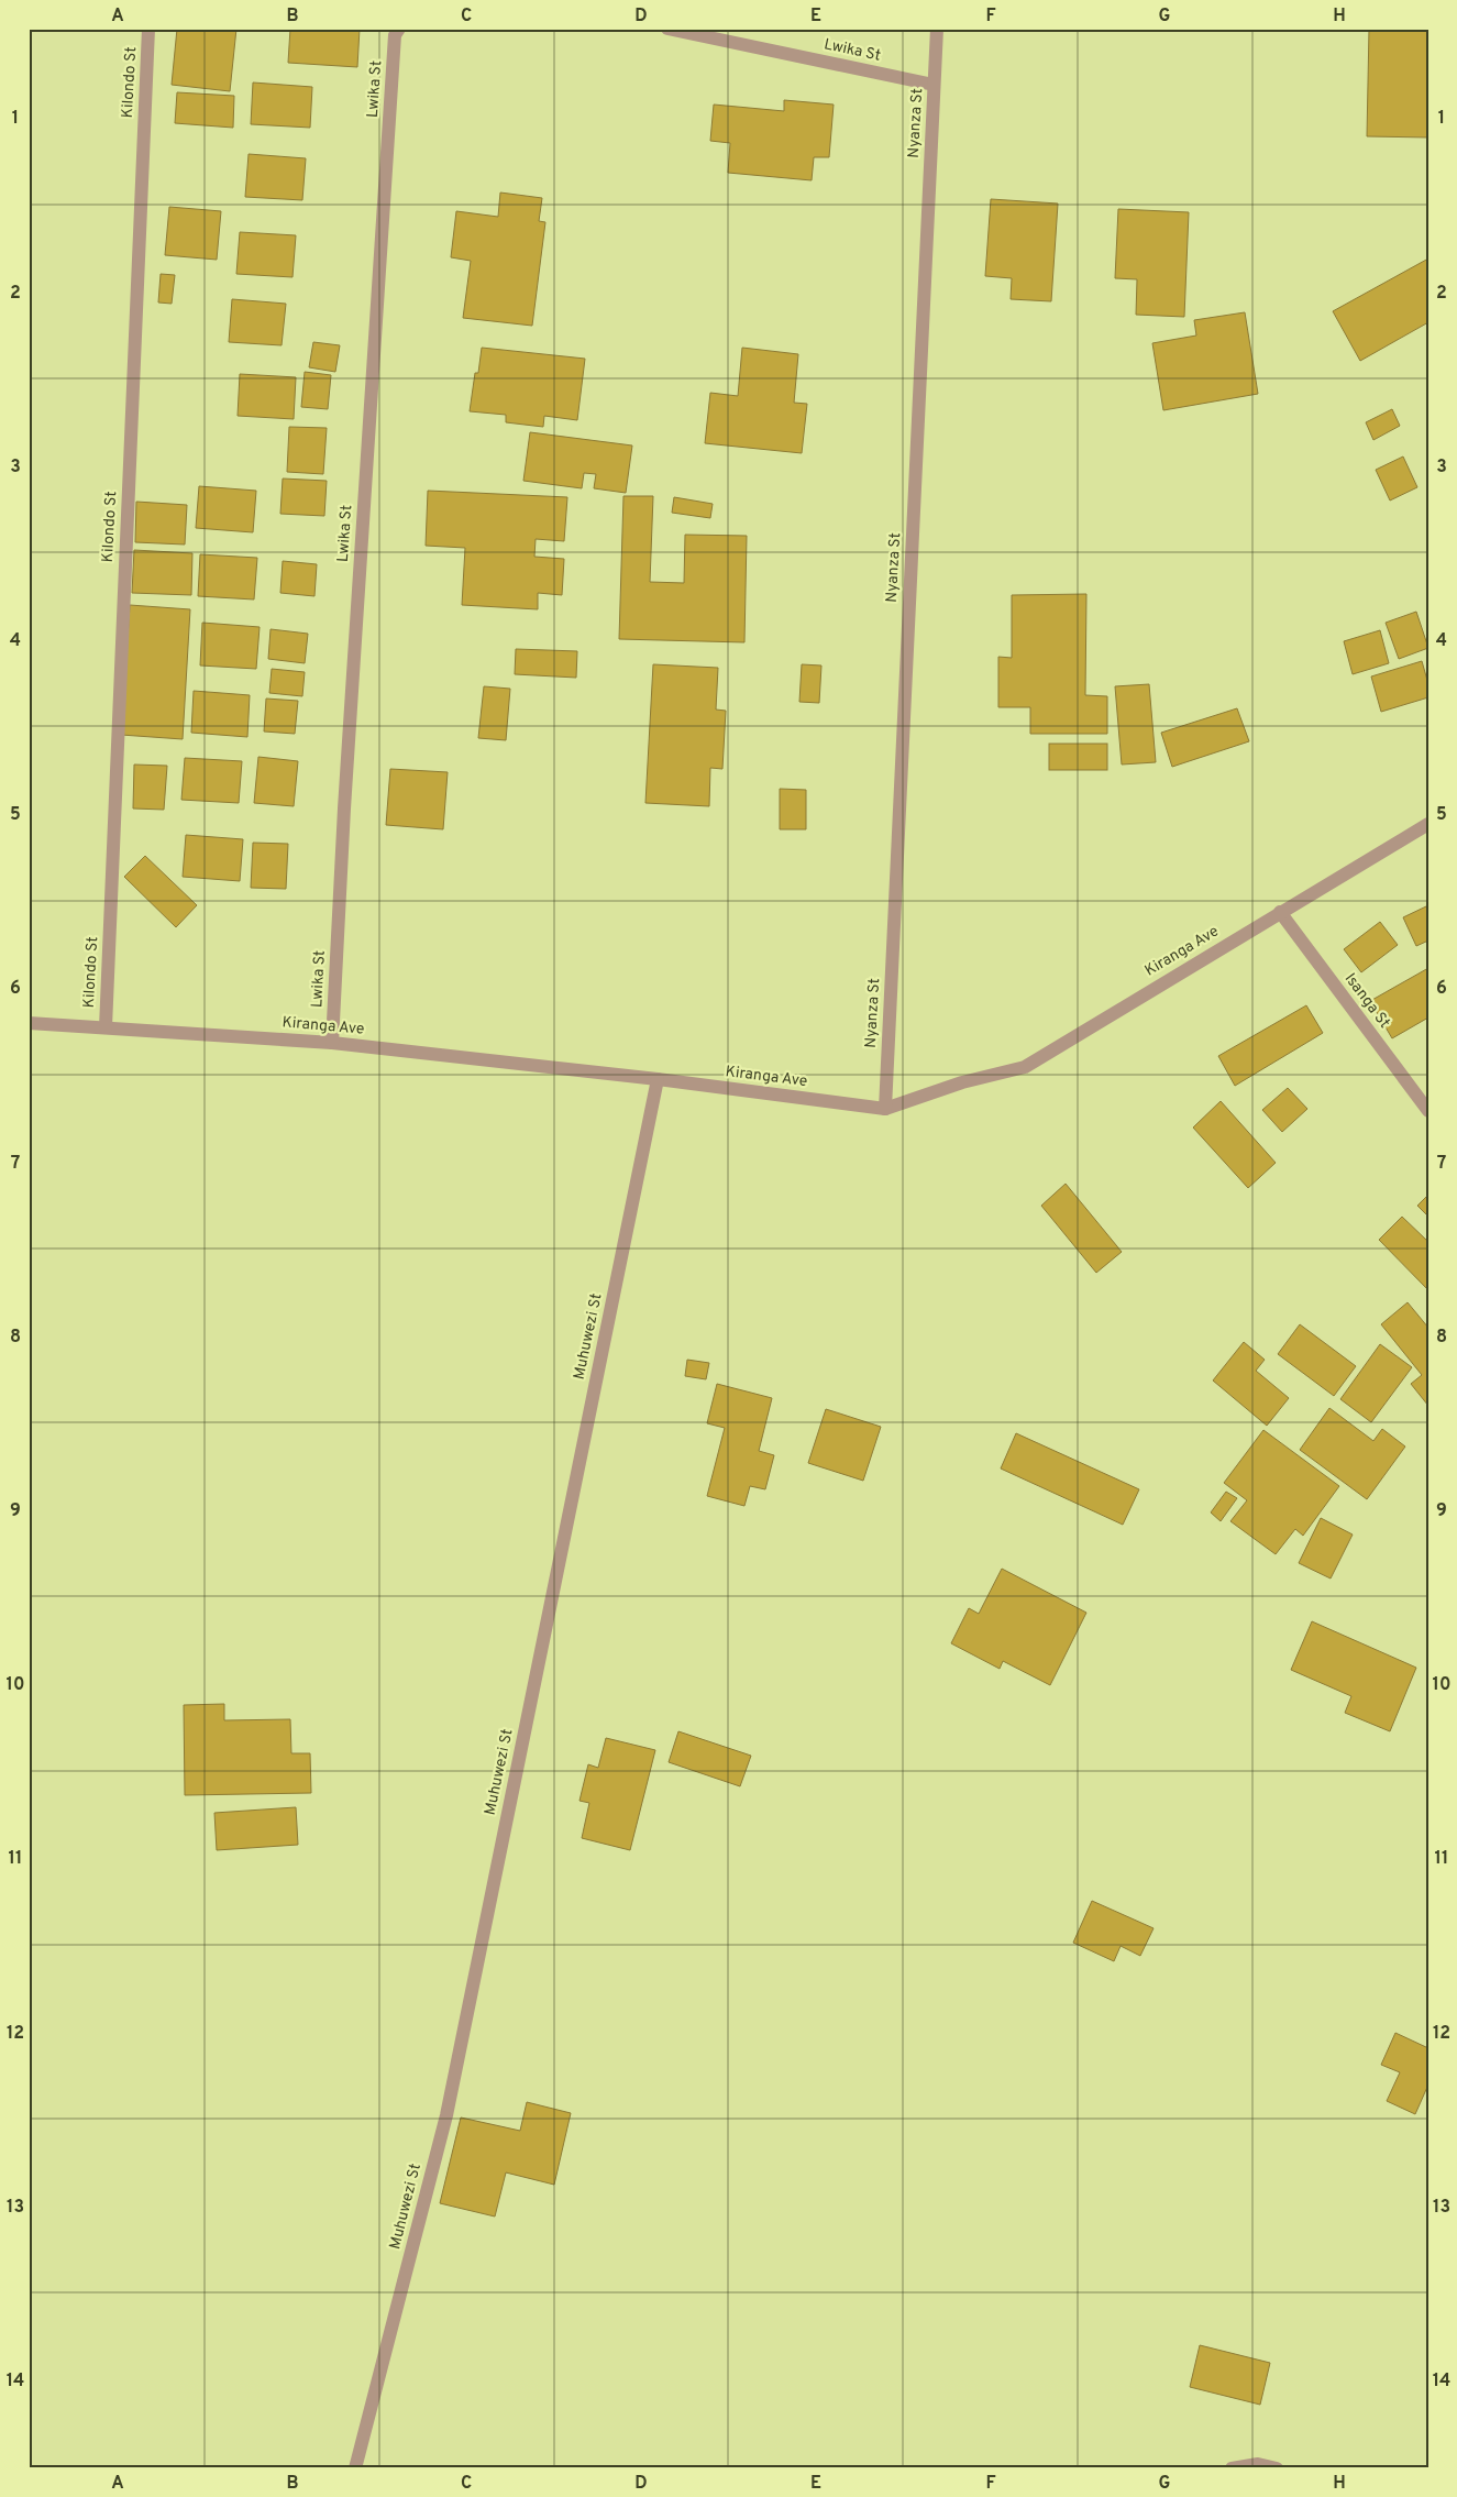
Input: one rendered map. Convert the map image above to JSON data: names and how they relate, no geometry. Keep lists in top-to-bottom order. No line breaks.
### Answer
{"streets":{"street":["Lwika St","Kilondo St","Nyanza St","Kiranga Ave","Isanga St","Muhuwezi St"]},"crossings":[["Lwika St","Nyanza St"],["Lwika St","Kiranga Ave"],["Kilondo St","Kiranga Ave"],["Nyanza St","Kiranga Ave"],["Kiranga Ave","Isanga St"],["Kiranga Ave","Muhuwezi St"]],"grid":{"columns":["A","B","C","D","E","F","G","H"],"rows":["1","2","3","4","5","6","7","8","9","10","11","12","13","14"]}}
